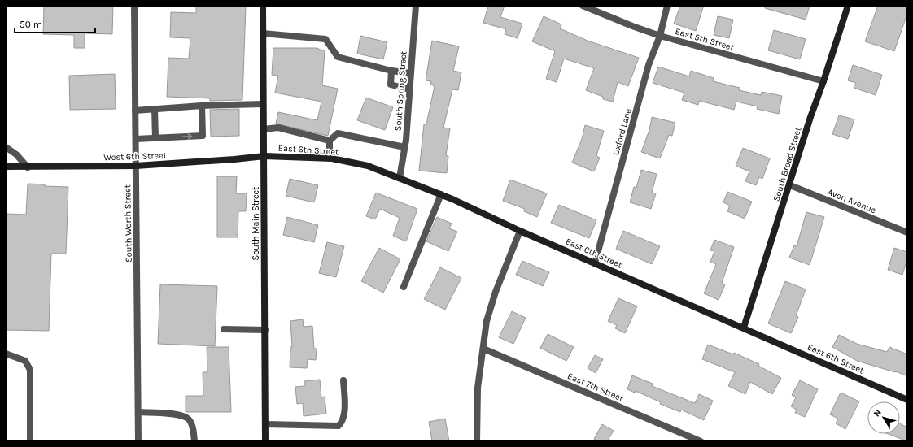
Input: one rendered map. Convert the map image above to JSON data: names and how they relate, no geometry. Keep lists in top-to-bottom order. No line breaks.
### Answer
{"streets":{"street":["East 5th Street","South Spring Street","Oxford Lane","East 6th Street","West 6th Street","South Broad Street","Avon Avenue","South Worth Street","South Main Street","East 7th Street"]},"crossings":[["East 5th Street","Oxford Lane"],["East 5th Street","South Broad Street"],["South Spring Street","East 6th Street"],["Oxford Lane","East 6th Street"],["East 6th Street","West 6th Street"],["East 6th Street","South Broad Street"],["East 6th Street","South Main Street"],["West 6th Street","South Worth Street"],["West 6th Street","South Main Street"],["South Broad Street","Avon Avenue"]],"scale_bar":"50 m","north":"top left"}
